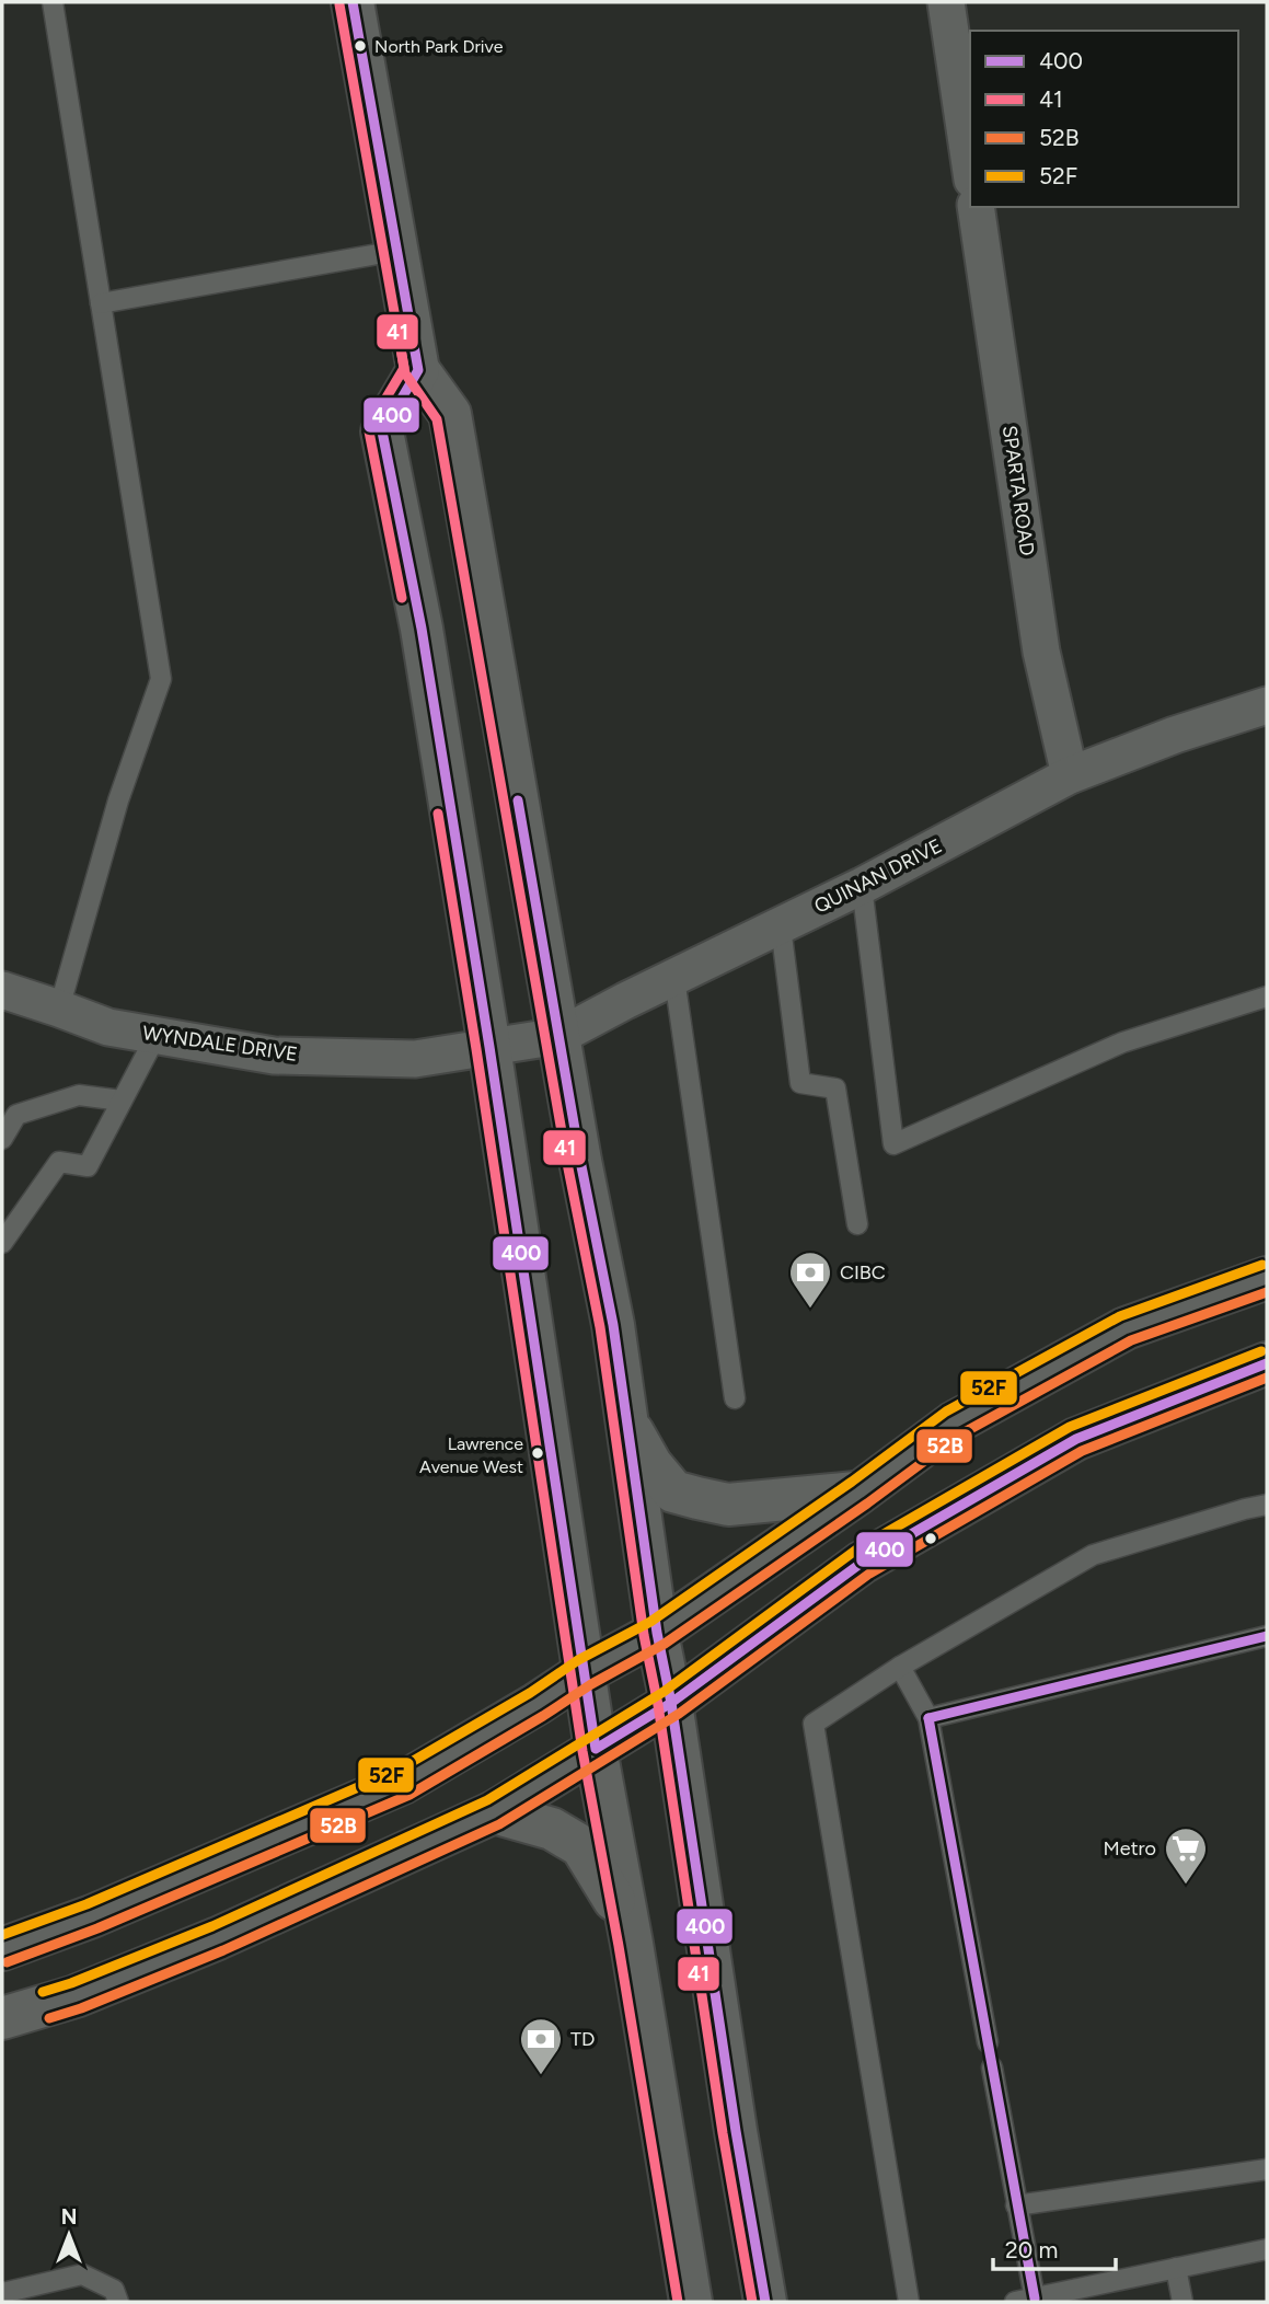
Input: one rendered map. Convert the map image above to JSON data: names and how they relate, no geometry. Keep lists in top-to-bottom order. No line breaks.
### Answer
{"streets":{"street":["SPARTA ROAD","QUINAN DRIVE","WYNDALE DRIVE"]},"crossings":[["SPARTA ROAD","QUINAN DRIVE"],["QUINAN DRIVE","WYNDALE DRIVE"]],"places":{"other":["North Park Drive","Lawrence Avenue West"],"bank":["CIBC","TD"],"supermarket":["Metro"]},"lines":["transit line 400","transit line 41","transit line 52F","transit line 52B"],"legend":["400","41","52B","52F"],"scale_bar":"20 m","north":"top"}
